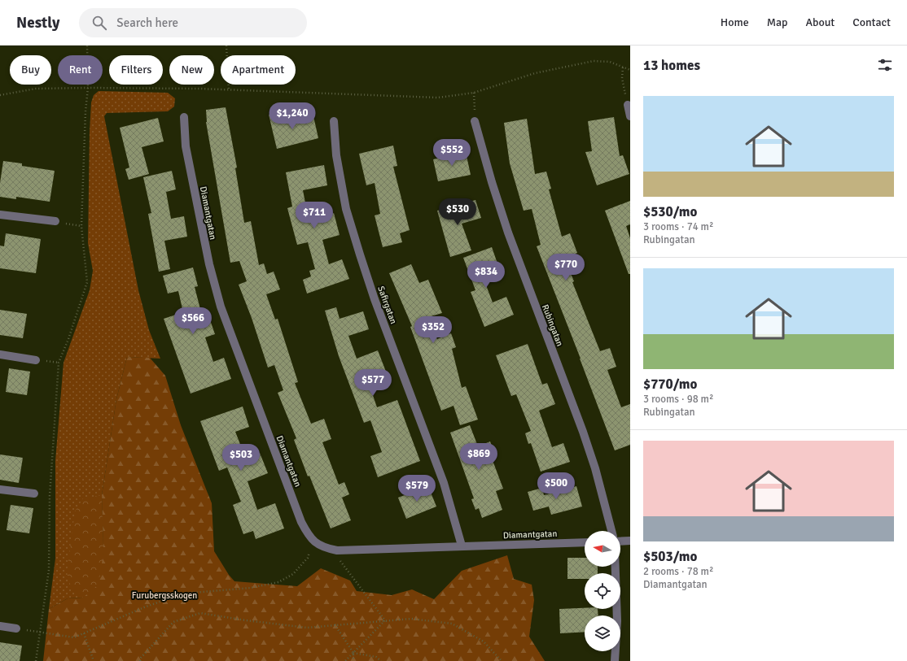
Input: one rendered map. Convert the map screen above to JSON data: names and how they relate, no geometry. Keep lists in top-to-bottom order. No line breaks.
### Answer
{"streets":{"street":["Diamantgatan","Safirgatan","Rubingatan"]},"crossings":[["Diamantgatan","Safirgatan"]],"parks":["Furubergsskogen"],"north":"left","page":{"header":"Nestly","search":"Search here","nav":["Home","Map","About","Contact"],"heading":"13 homes","chip":["Buy","Rent","Filters","New","Apartment"],"list":[{"name":"$530/mo","note":"3 rooms · 74 m² · Rubingatan"},{"name":"$770/mo","note":"3 rooms · 98 m² · Rubingatan"},{"name":"$503/mo","note":"2 rooms · 78 m² · Diamantgatan"}],"price":["$1,240","$552","$530","$711","$770","$834","$566","$352","$577","$869","$503","$500","$579"]}}
